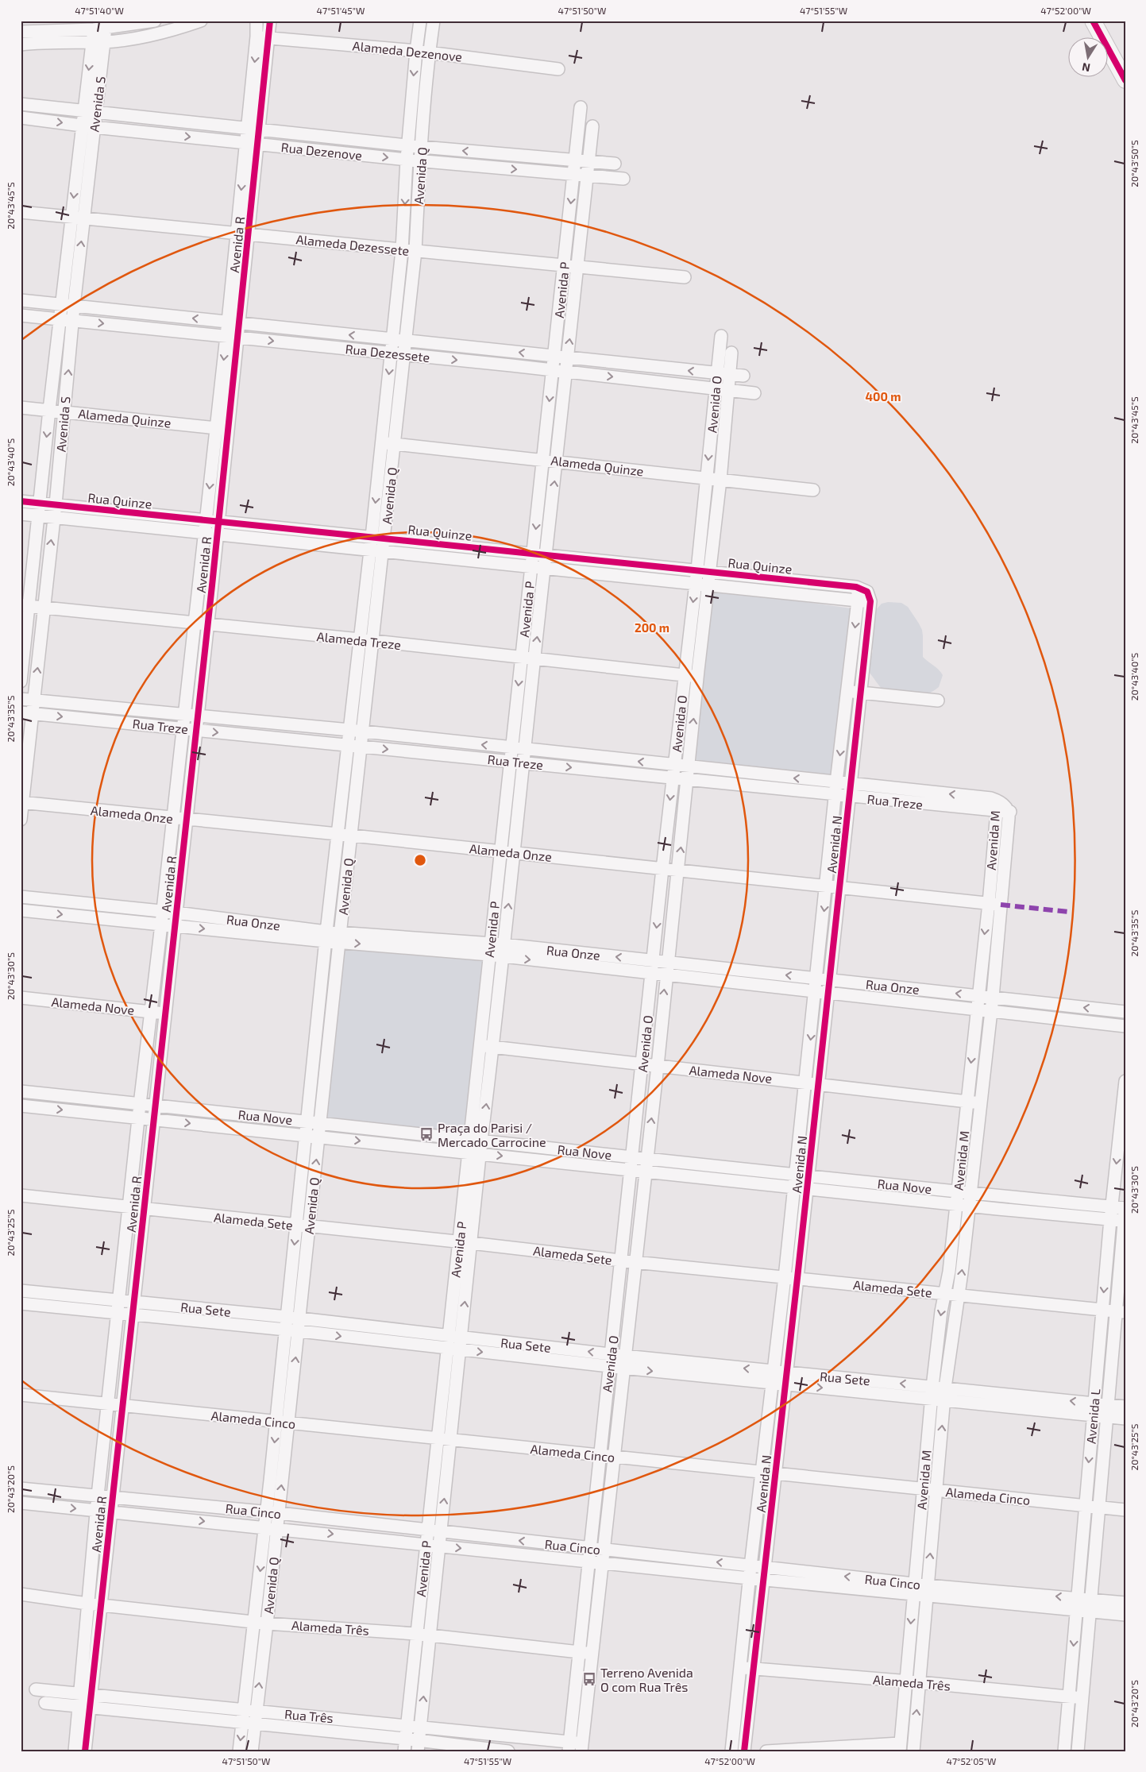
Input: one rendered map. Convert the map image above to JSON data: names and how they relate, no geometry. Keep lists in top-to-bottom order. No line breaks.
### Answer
{"streets":{"street":["Alameda Dezenove","Avenida S","Rua Dezenove","Avenida Q","Avenida R","Alameda Dezessete","Avenida P","Rua Dezessete","Avenida O","Alameda Quinze","Rua Quinze","Alameda Treze","Rua Treze","Alameda Onze","Avenida M","Avenida N","Rua Onze","Alameda Nove","Rua Nove","Alameda Sete","Rua Sete","Avenida L","Alameda Cinco","Rua Cinco","Alameda Três","Rua Três"]},"crossings":[["Alameda Dezenove","Avenida Q"],["Alameda Dezenove","Avenida R"],["Avenida S","Rua Dezenove"],["Avenida S","Alameda Dezessete"],["Avenida S","Rua Dezessete"],["Avenida S","Alameda Quinze"],["Avenida S","Rua Quinze"],["Avenida S","Alameda Treze"],["Avenida S","Rua Treze"],["Avenida S","Alameda Onze"],["Rua Dezenove","Avenida Q"],["Rua Dezenove","Avenida R"],["Rua Dezenove","Avenida P"],["Avenida Q","Alameda Dezessete"],["Avenida Q","Rua Dezessete"],["Avenida Q","Alameda Quinze"],["Avenida Q","Rua Quinze"],["Avenida Q","Alameda Treze"],["Avenida Q","Rua Treze"],["Avenida Q","Alameda Onze"],["Avenida Q","Rua Onze"],["Avenida Q","Rua Nove"],["Avenida Q","Alameda Sete"],["Avenida Q","Rua Sete"],["Avenida Q","Alameda Cinco"],["Avenida Q","Rua Cinco"],["Avenida Q","Alameda Três"],["Avenida Q","Rua Três"],["Avenida R","Alameda Dezessete"],["Avenida R","Rua Dezessete"],["Avenida R","Alameda Quinze"],["Avenida R","Rua Quinze"],["Avenida R","Alameda Treze"],["Avenida R","Rua Treze"],["Avenida R","Alameda Onze"],["Avenida R","Rua Onze"],["Avenida R","Alameda Nove"],["Avenida R","Rua Nove"],["Avenida R","Alameda Sete"],["Avenida R","Rua Sete"],["Avenida R","Alameda Cinco"],["Avenida R","Rua Cinco"],["Avenida R","Alameda Três"],["Avenida R","Rua Três"],["Alameda Dezessete","Avenida P"],["Avenida P","Rua Dezessete"],["Avenida P","Alameda Quinze"],["Avenida P","Rua Quinze"],["Avenida P","Alameda Treze"],["Avenida P","Rua Treze"],["Avenida P","Alameda Onze"],["Avenida P","Rua Onze"],["Avenida P","Alameda Nove"],["Avenida P","Rua Nove"],["Avenida P","Alameda Sete"],["Avenida P","Rua Sete"],["Avenida P","Alameda Cinco"],["Avenida P","Rua Cinco"],["Avenida P","Alameda Três"],["Avenida P","Rua Três"],["Rua Dezessete","Avenida O"],["Avenida O","Alameda Quinze"],["Avenida O","Rua Quinze"],["Avenida O","Alameda Treze"],["Avenida O","Rua Treze"],["Avenida O","Alameda Onze"],["Avenida O","Rua Onze"],["Avenida O","Alameda Nove"],["Avenida O","Rua Nove"],["Avenida O","Alameda Sete"],["Avenida O","Rua Sete"],["Avenida O","Alameda Cinco"],["Avenida O","Rua Cinco"],["Avenida O","Alameda Três"],["Avenida O","Rua Três"],["Rua Quinze","Avenida N"],["Rua Treze","Avenida M"],["Rua Treze","Avenida N"],["Alameda Onze","Avenida M"],["Alameda Onze","Avenida N"],["Avenida M","Rua Onze"],["Avenida M","Alameda Nove"],["Avenida M","Rua Nove"],["Avenida M","Alameda Sete"],["Avenida M","Rua Sete"],["Avenida M","Alameda Cinco"],["Avenida M","Rua Cinco"],["Avenida M","Alameda Três"],["Avenida N","Rua Onze"],["Avenida N","Alameda Nove"],["Avenida N","Rua Nove"],["Avenida N","Alameda Sete"],["Avenida N","Rua Sete"],["Avenida N","Alameda Cinco"],["Avenida N","Rua Cinco"],["Avenida N","Alameda Três"],["Rua Nove","Avenida L"],["Alameda Sete","Avenida L"],["Rua Sete","Avenida L"],["Avenida L","Alameda Cinco"],["Avenida L","Rua Cinco"],["Avenida L","Alameda Três"]],"places":{"bus stop":["Praça do Parisi / Mercado Carrocine","Terreno Avenida O com Rua Três"]},"north":"bottom","coordinates":["47°51'40\"W","47°51'45\"W","47°51'50\"W","47°51'55\"W","47°52'00\"W","20°43'50\"S","20°43'45\"S","20°43'40\"S","20°43'35\"S","20°43'30\"S","20°43'25\"S","20°43'20\"S","47°52'05\"W"],"rings":["400 m","200 m"]}
